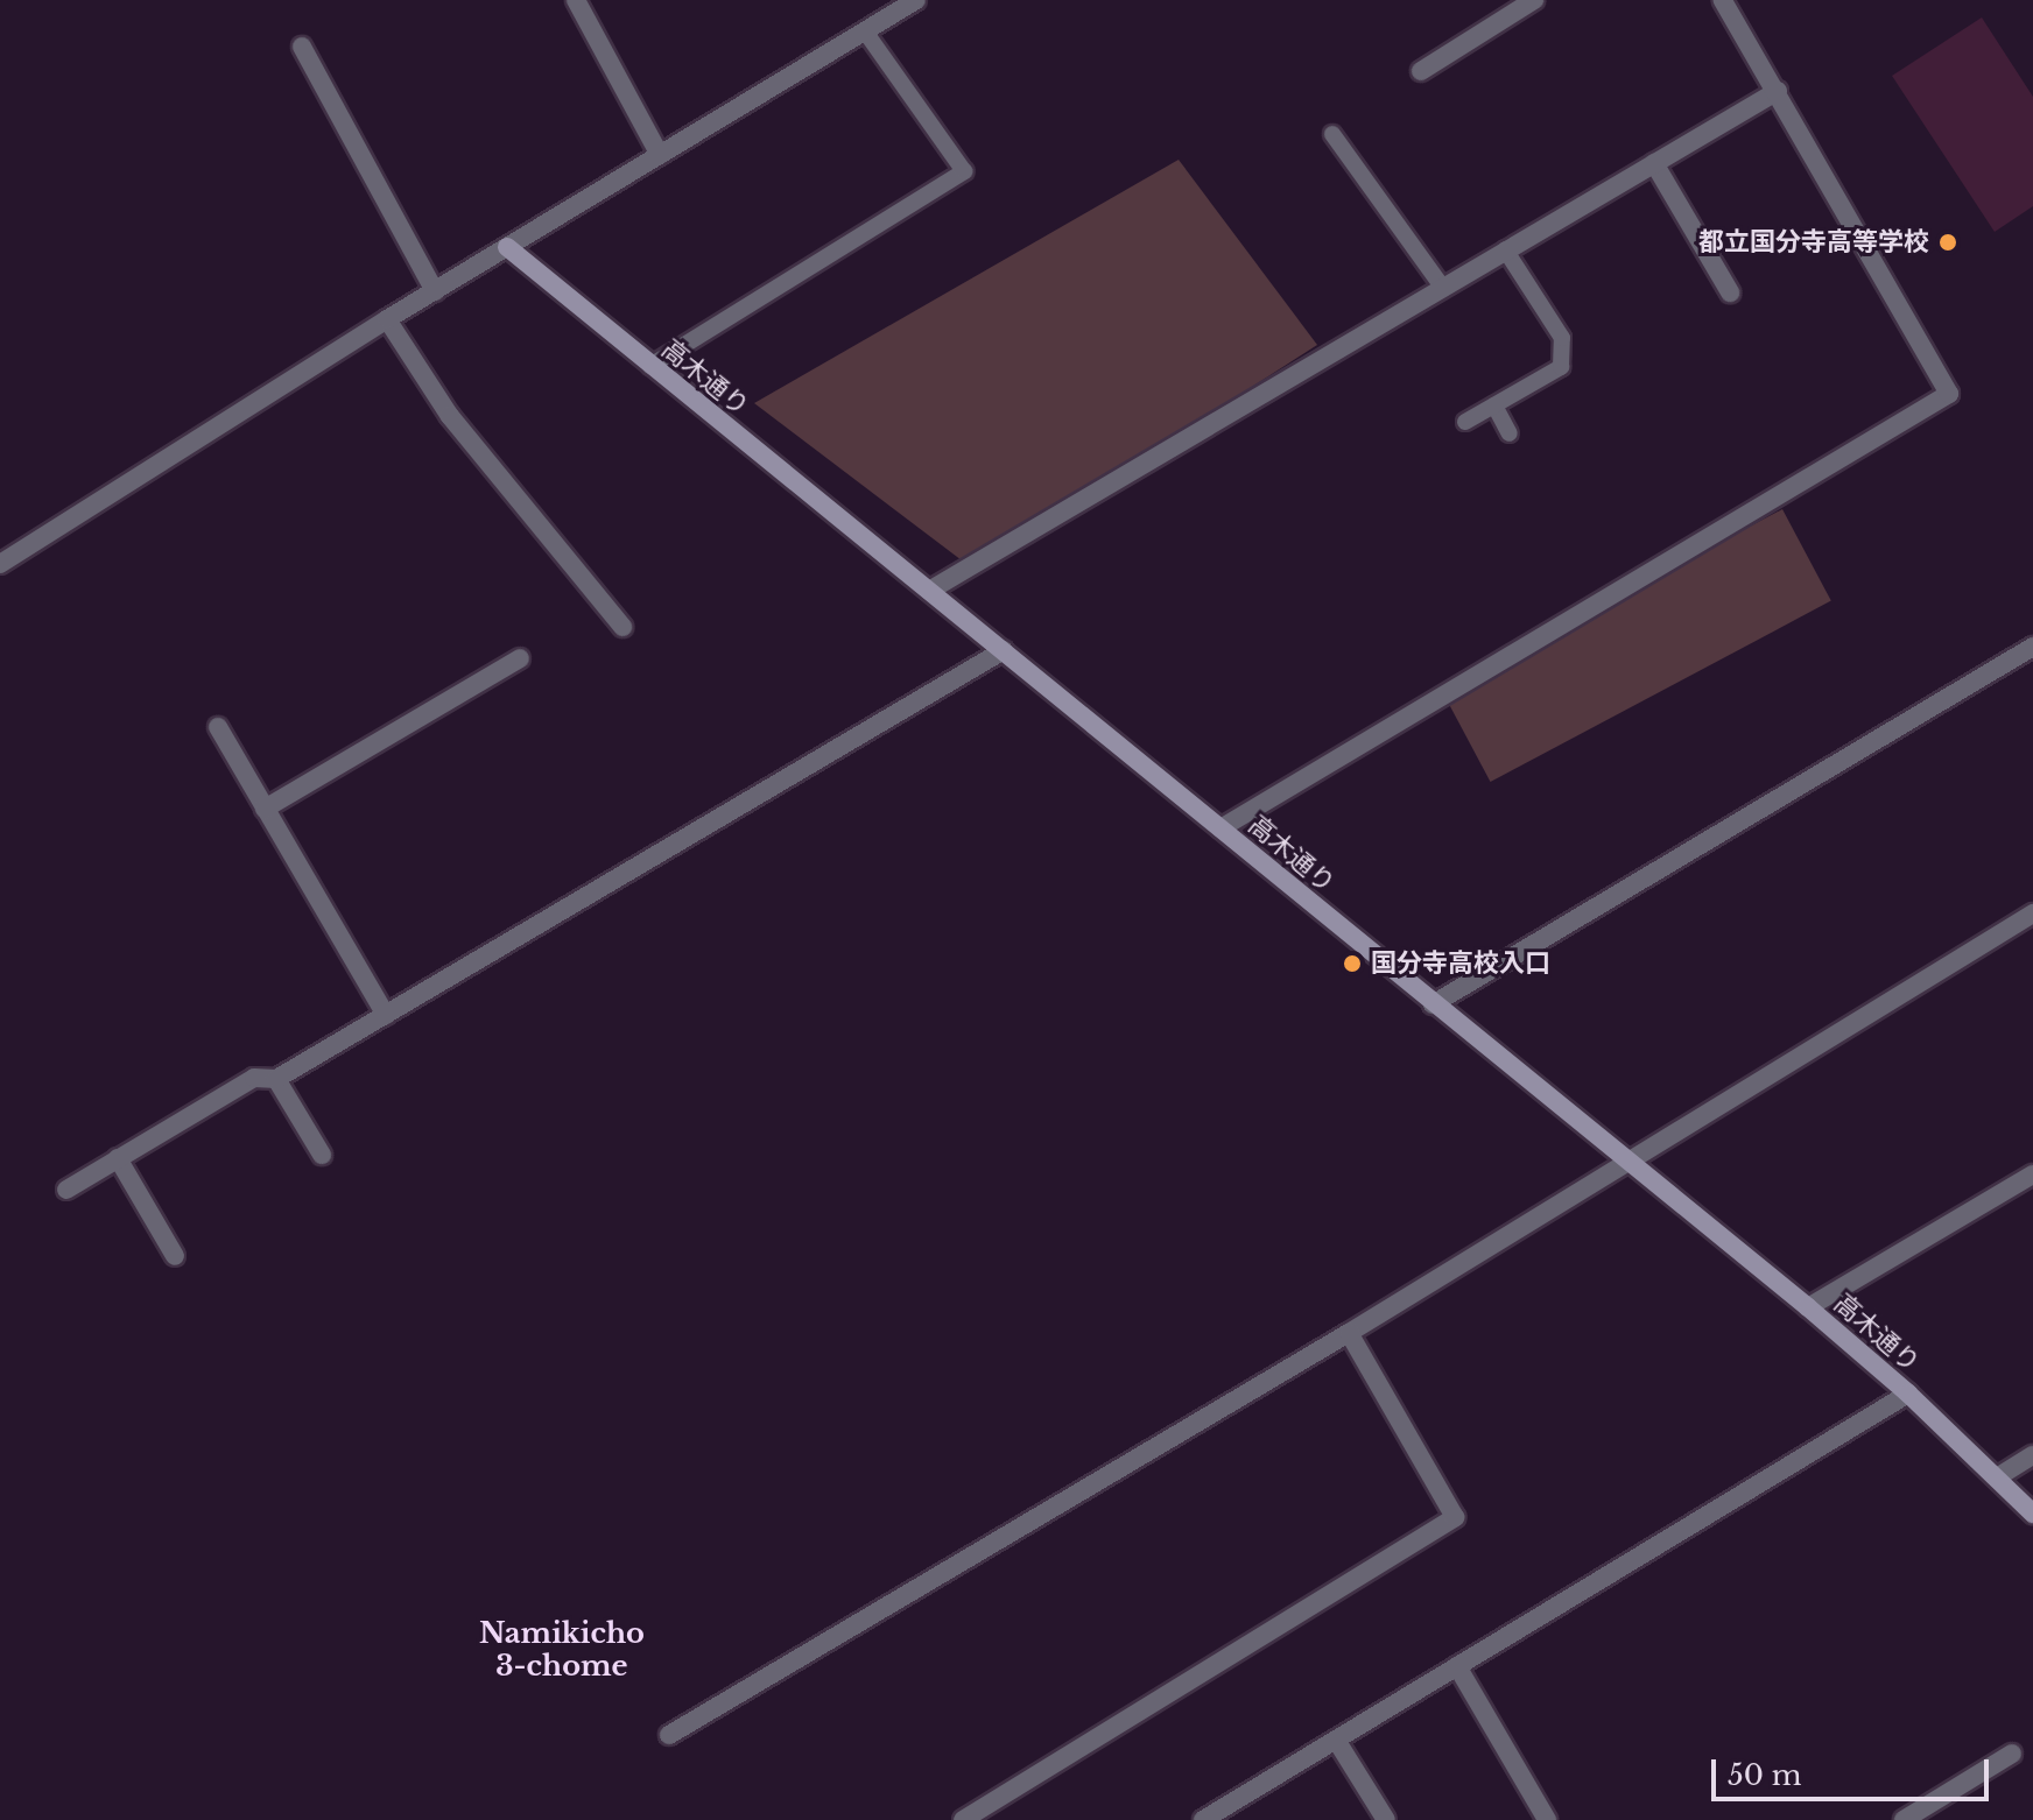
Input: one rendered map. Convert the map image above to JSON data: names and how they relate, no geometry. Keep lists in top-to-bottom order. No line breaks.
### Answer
{"streets":{"street":["高木通り"]},"districts":["Namikicho 3-chome"],"places":["都立国分寺高等学校","国分寺高校入口"],"scale_bar":"50 m"}
